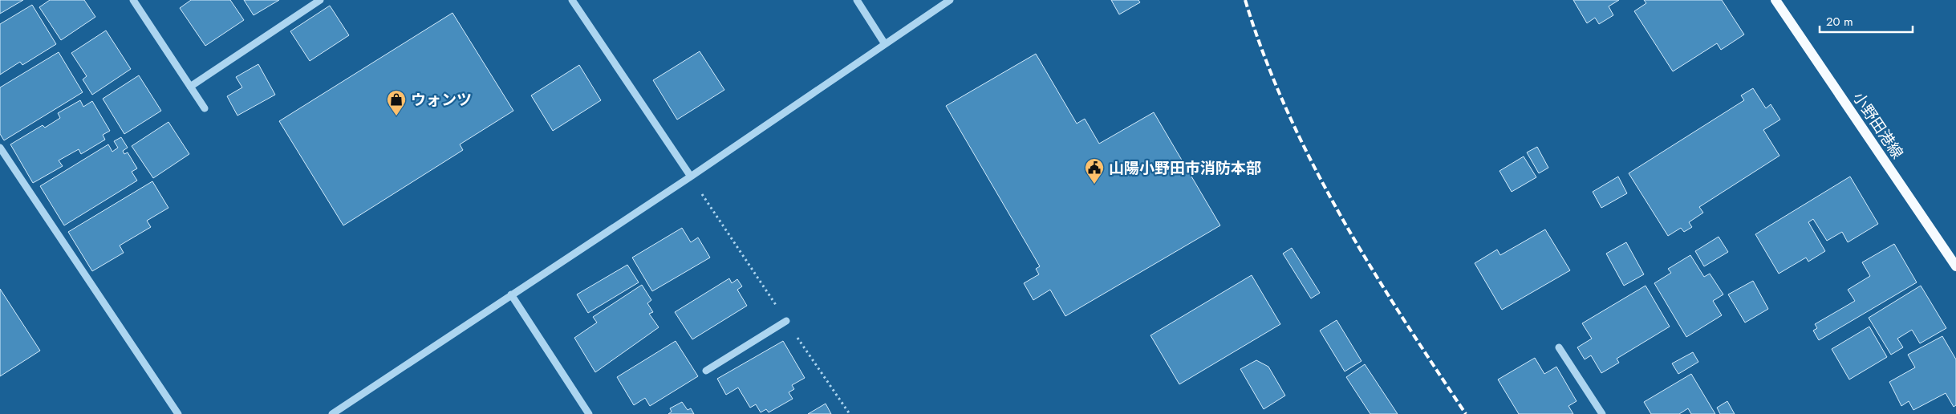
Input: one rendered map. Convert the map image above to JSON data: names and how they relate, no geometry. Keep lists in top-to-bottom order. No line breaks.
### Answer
{"streets":{"main road":["小野田港線"]},"places":{"shop":["ウォンツ"],"public building":["山陽小野田市消防本部"]},"scale_bar":"20 m"}
